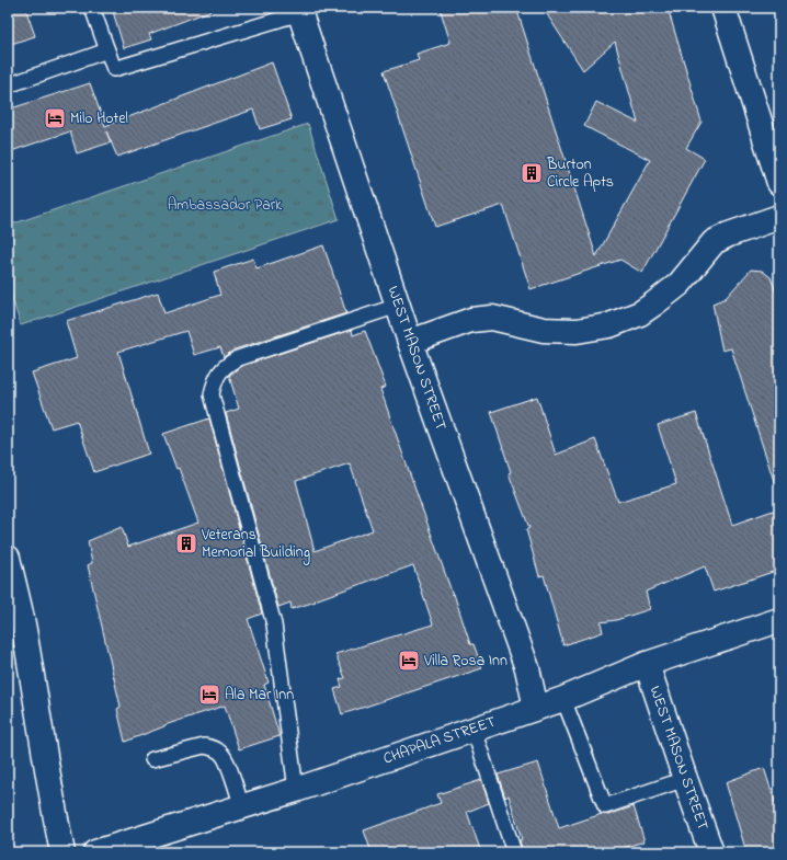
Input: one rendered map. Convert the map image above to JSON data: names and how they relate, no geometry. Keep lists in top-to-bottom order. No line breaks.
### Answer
{"streets":{"street":["WEST MASON STREET","CHAPALA STREET"]},"crossings":[["WEST MASON STREET","CHAPALA STREET"]],"parks":["Ambassador Park"],"places":{"hotel":["Milo Hotel","Villa Rosa Inn","Ala Mar Inn"],"building":["Burton Circle Apts","Veterans Memorial Building"]}}
